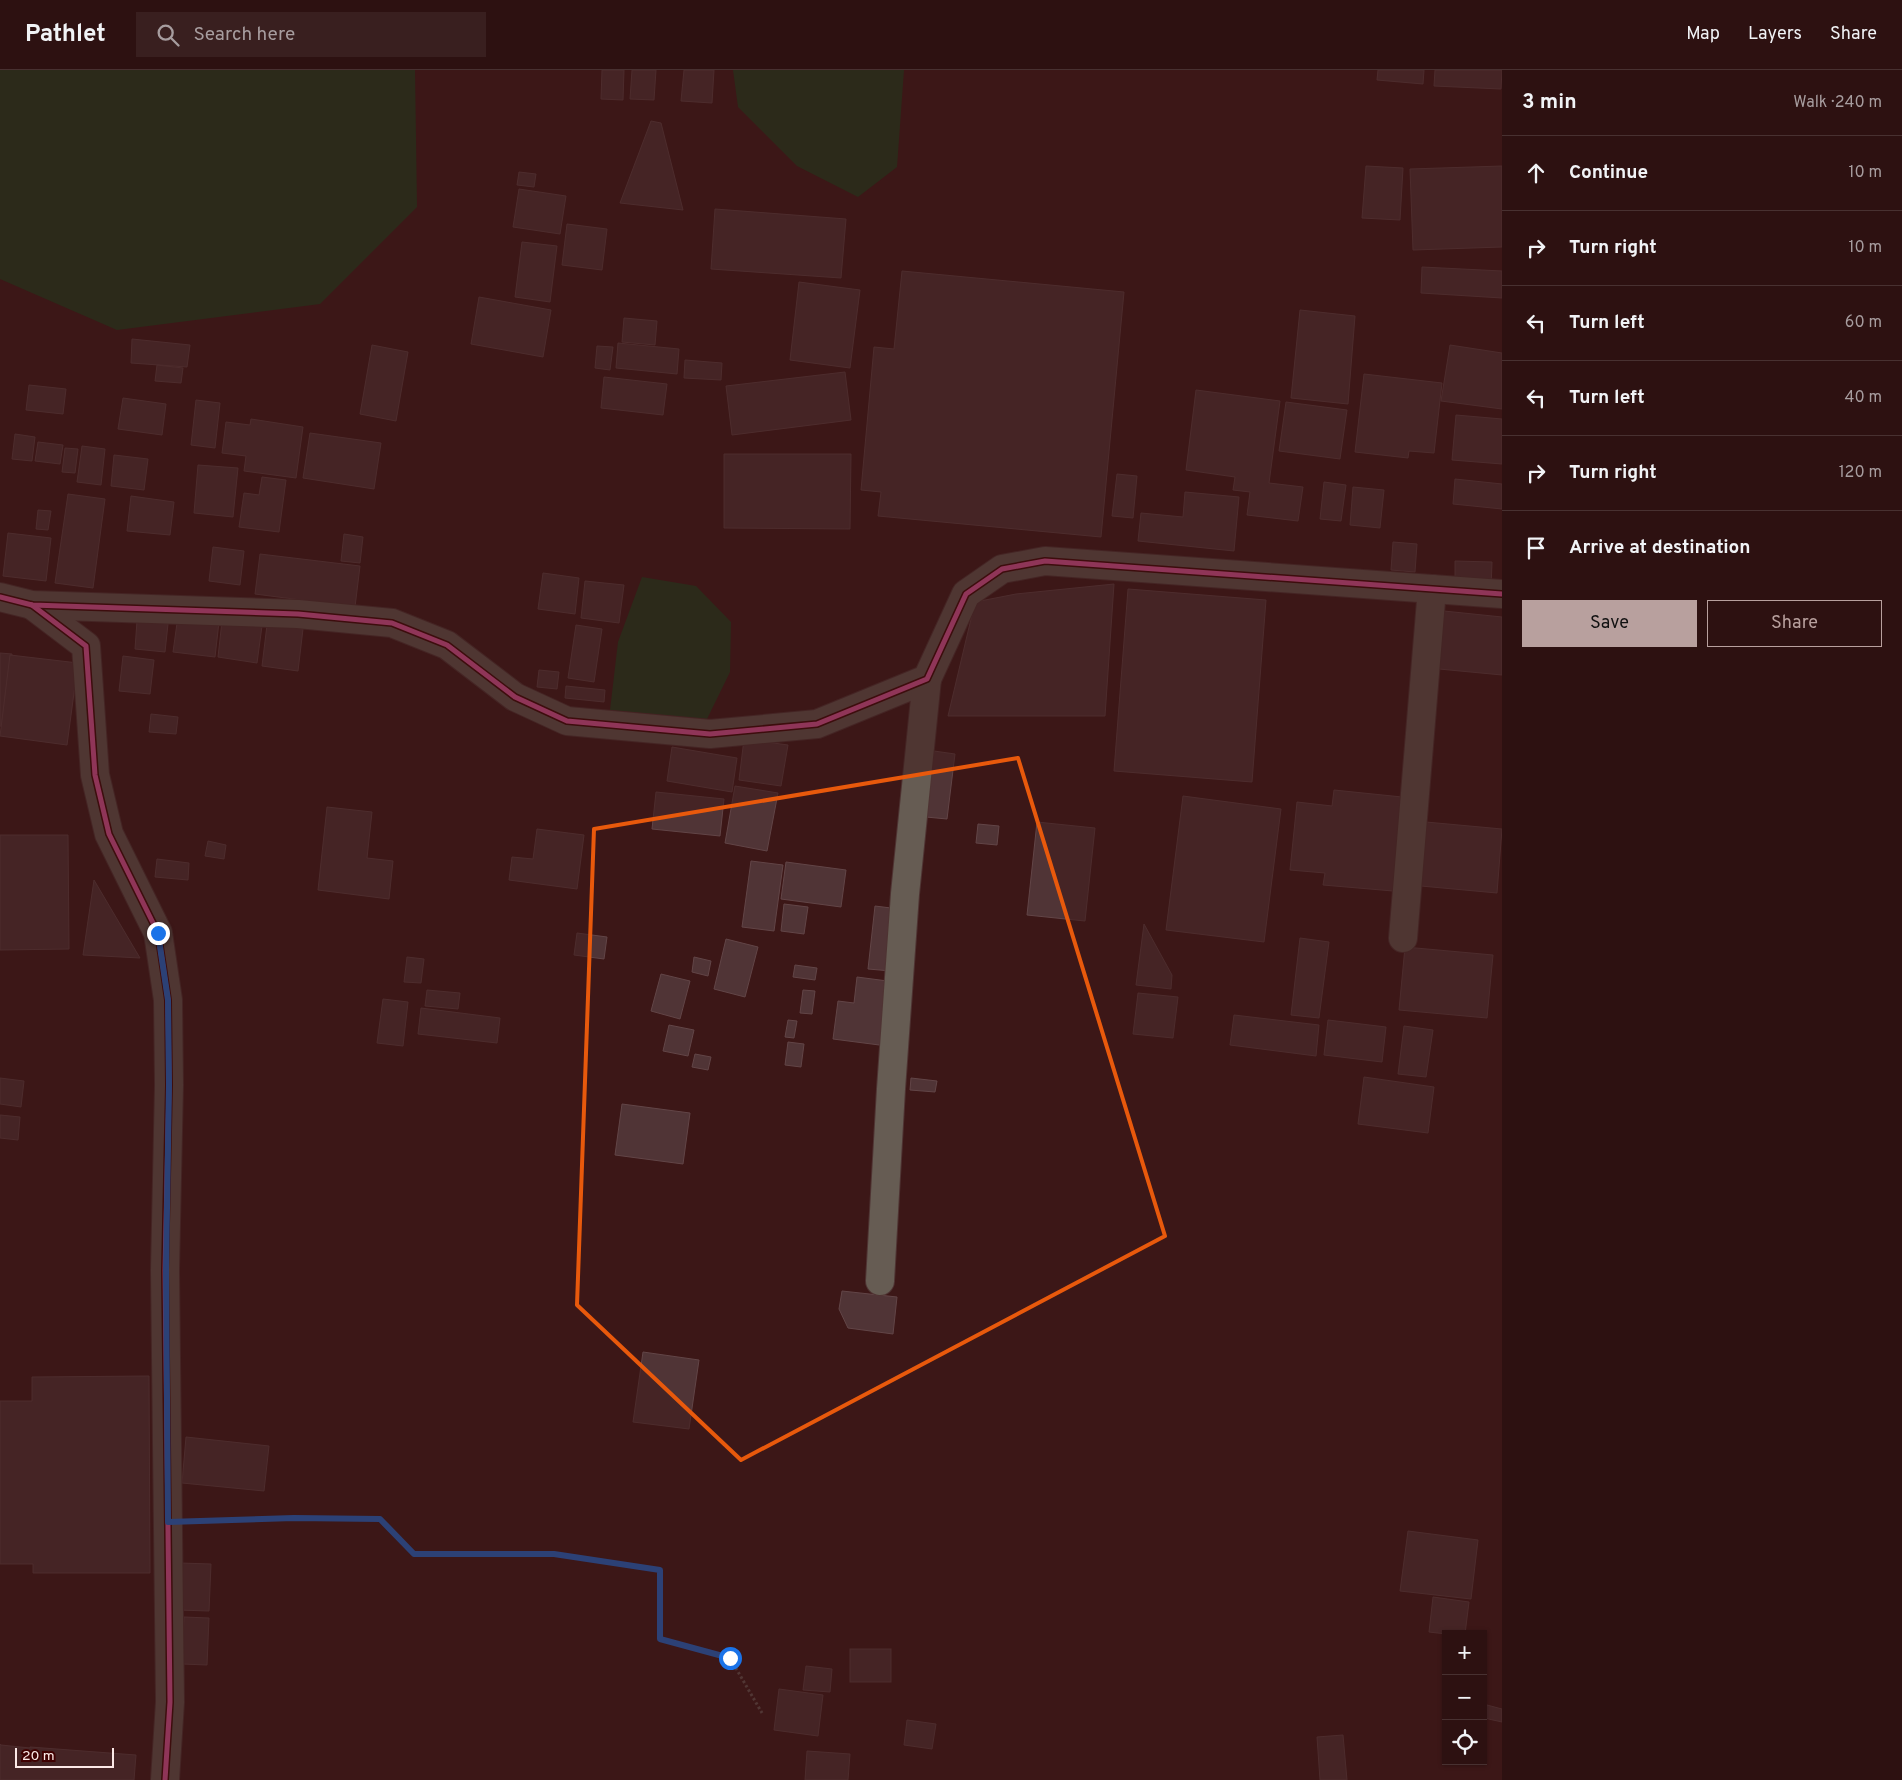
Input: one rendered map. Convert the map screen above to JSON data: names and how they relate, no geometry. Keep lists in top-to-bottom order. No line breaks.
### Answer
{"scale_bar":"20 m","page":{"header":"Pathlet","search":"Search here","nav":["Map","Layers","Share"],"heading":["3 min","Walk · 240 m"],"list":[["Continue","10 m"],["Turn right","10 m"],["Turn left","60 m"],["Turn left","40 m"],["Turn right","120 m"],"Arrive at destination"],"buttons":["Save","Share"],"map_buttons":["+","−"],"scale":"20 m"}}
